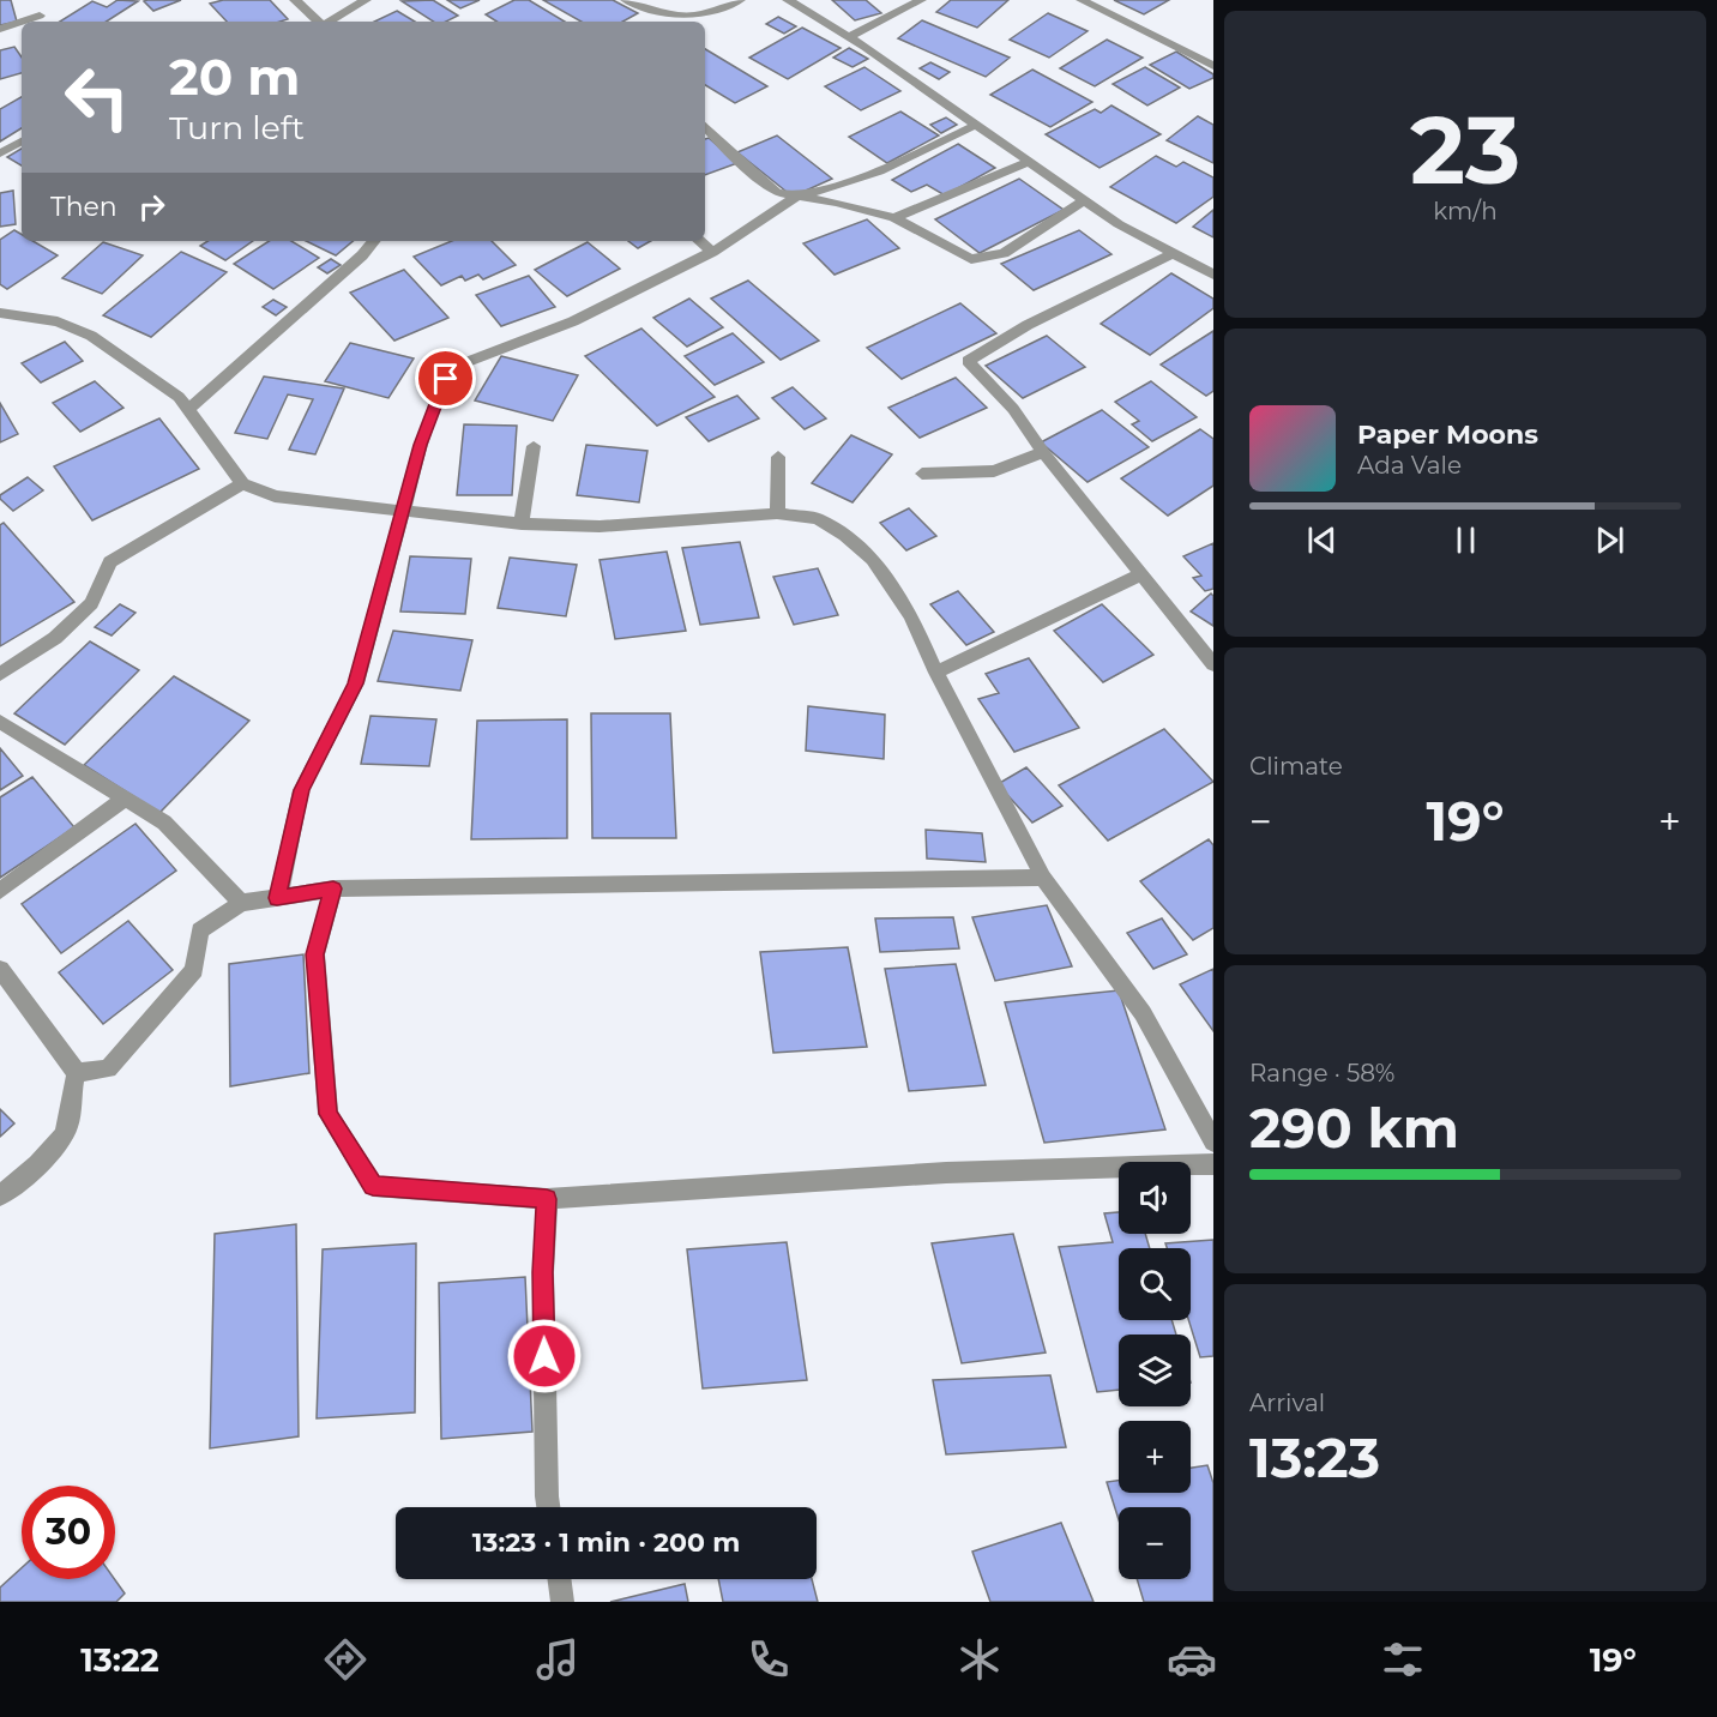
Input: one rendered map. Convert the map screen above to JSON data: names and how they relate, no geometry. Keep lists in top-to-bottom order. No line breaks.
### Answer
{"page":{"tile":[["23","km/h"],"Climate",["Range · 58%","290 km"],["Arrival","13:23"]],"turn":["20 m","Turn left"],"then":"Then","song":["Paper Moons","Ada Vale"],"heat":["−","19°","+"],"map_buttons":["+","−"],"limit":"30","trip":"13:23 · 1 min · 200 m","tabs":["13:22","19°"]}}
